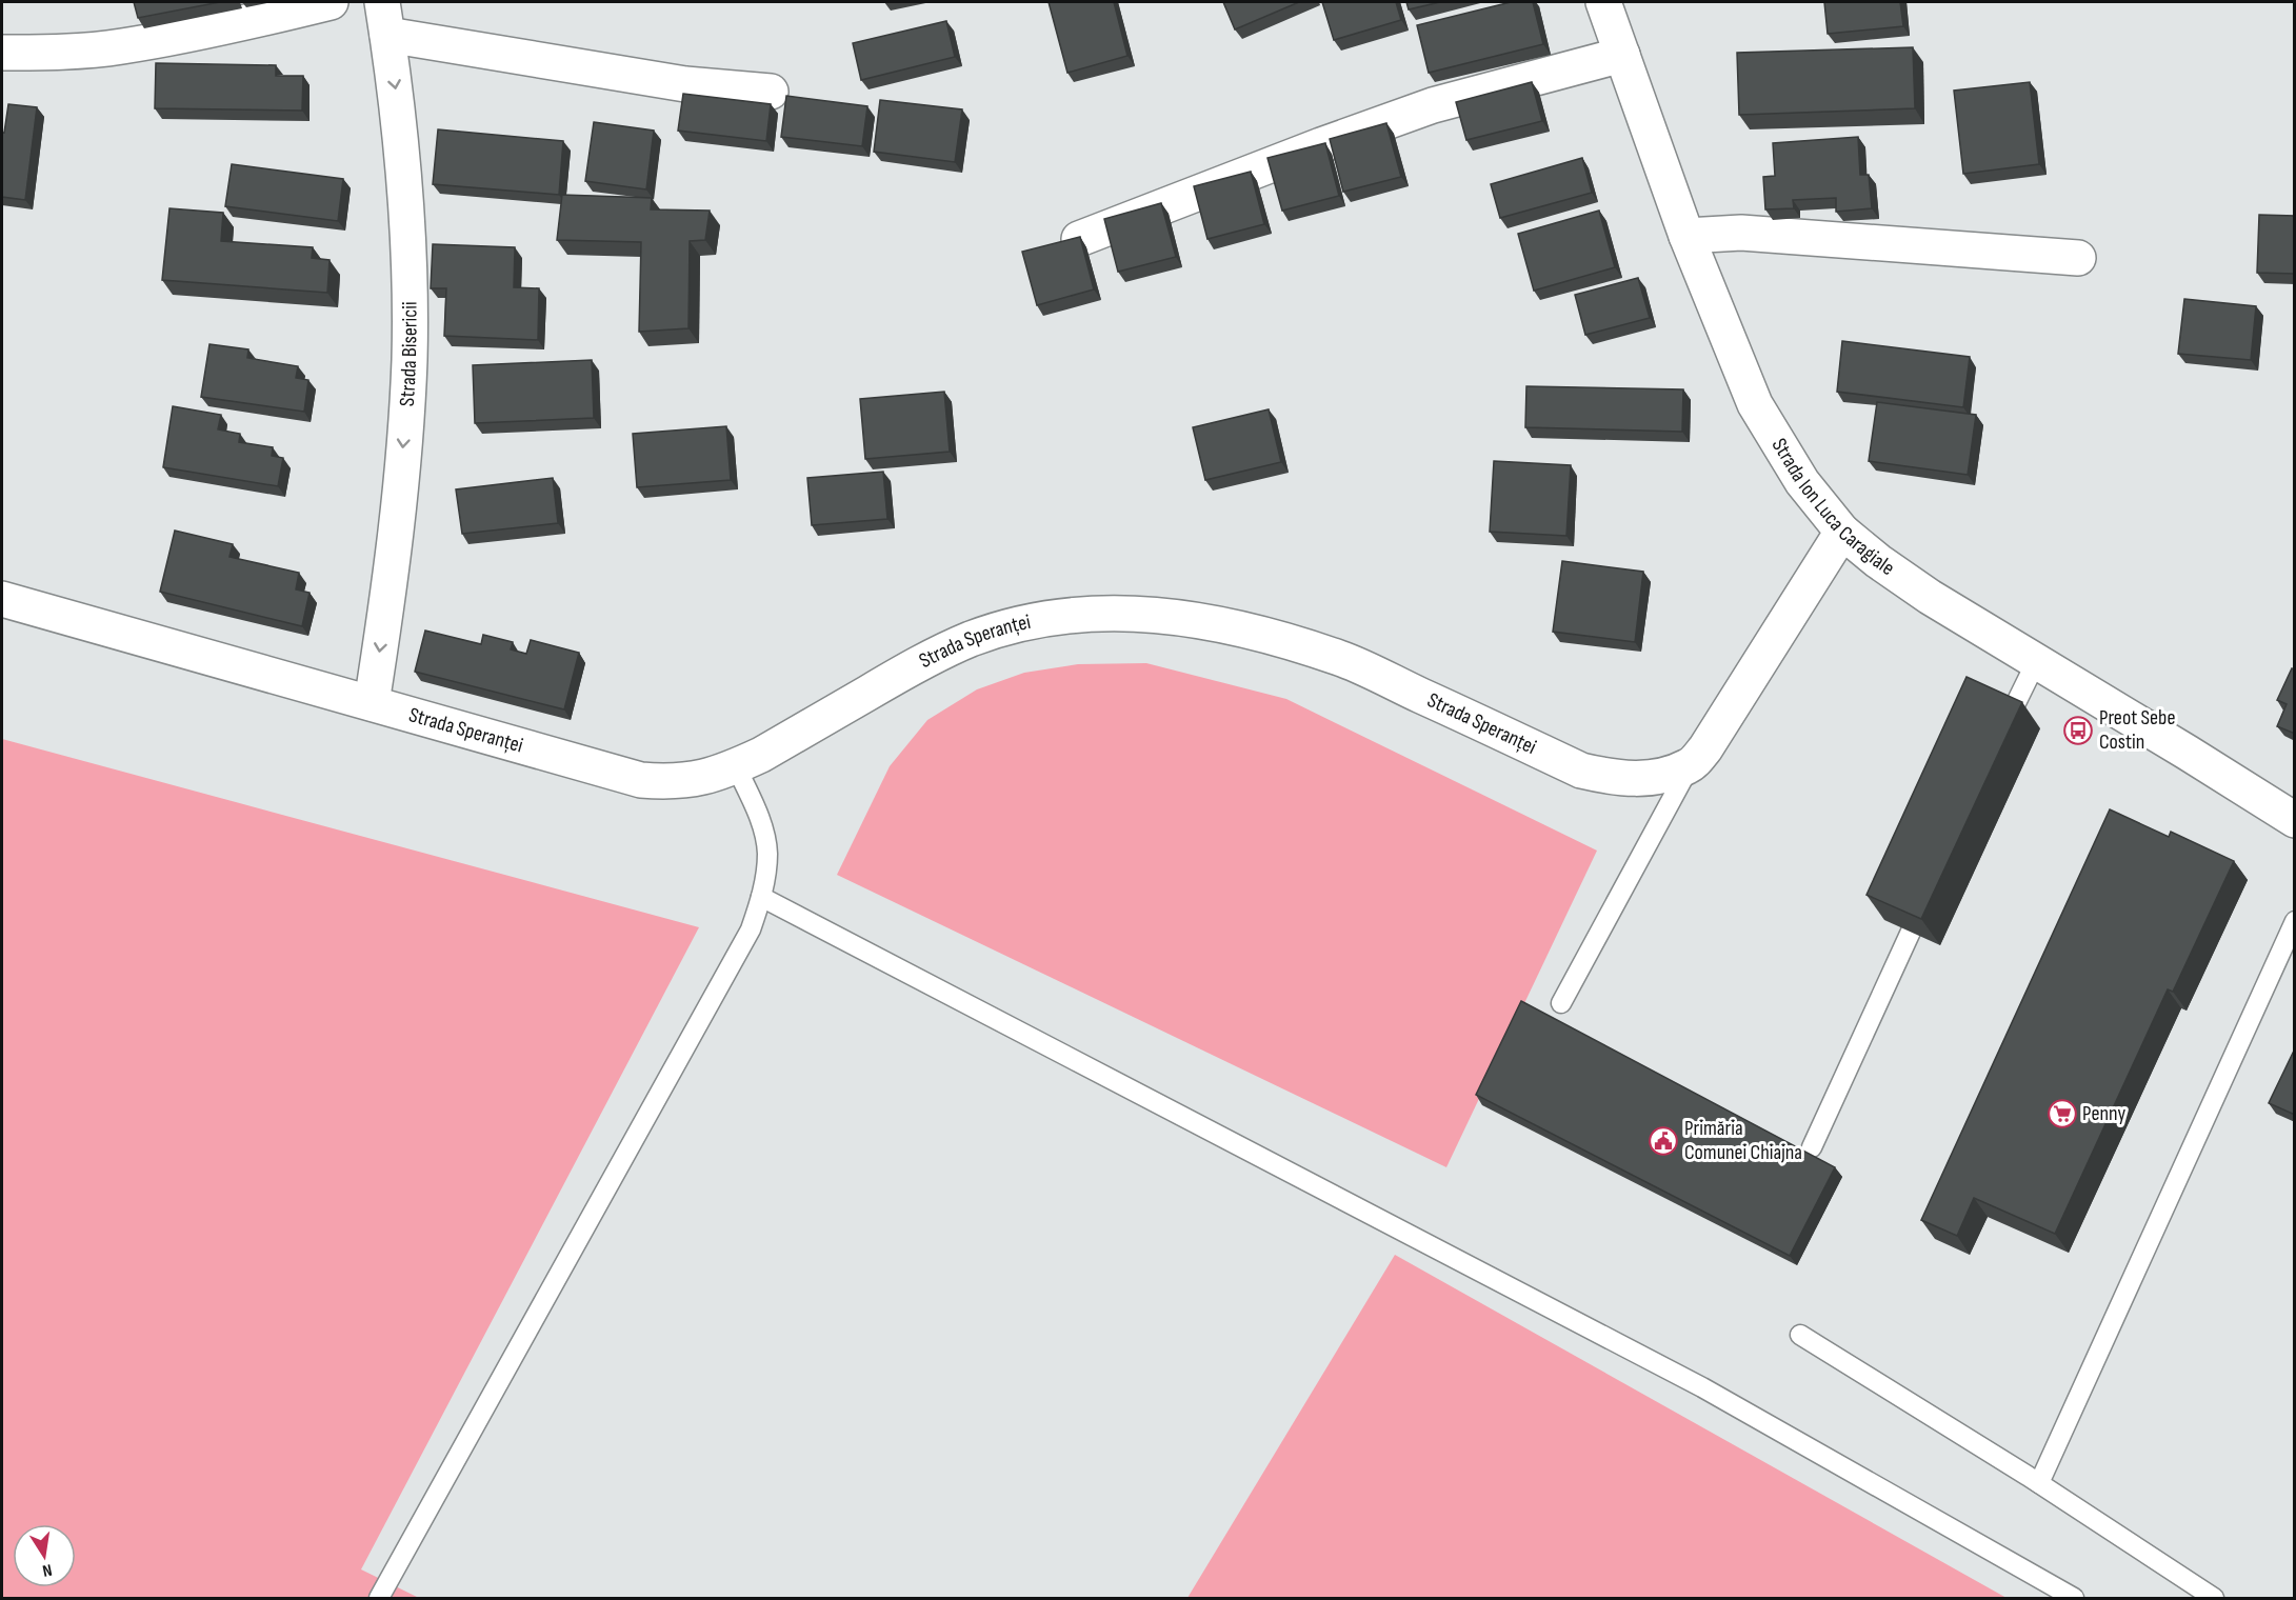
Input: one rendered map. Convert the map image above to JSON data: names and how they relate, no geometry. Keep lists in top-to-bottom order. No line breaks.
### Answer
{"streets":{"street":["Strada Bisericii","Strada Ion Luca Caragiale","Strada Speranței"]},"crossings":[["Strada Bisericii","Strada Speranței"]],"one_way":["Strada Bisericii"],"places":{"bus stop":["Preot Sebe Costin"],"supermarket":["Penny"],"public building":["Primăria Comunei Chiajna"]},"north":"bottom"}
